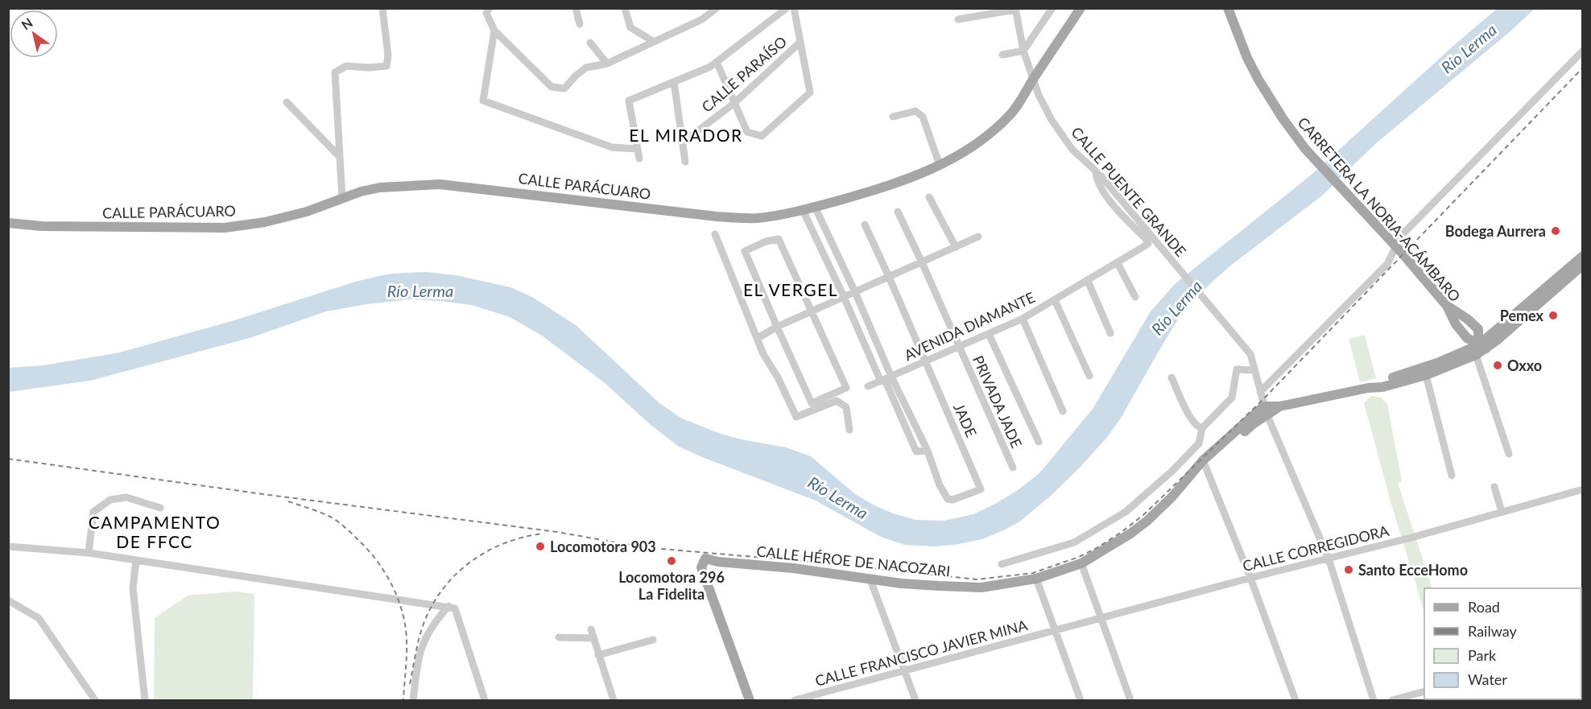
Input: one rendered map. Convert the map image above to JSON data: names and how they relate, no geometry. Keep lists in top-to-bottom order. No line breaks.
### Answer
{"streets":{"main road":["CALLE PARÁCUARO","CARRETERA LA NORIA-ACÁMBARO","CALLE HÉROE DE NACOZARI"],"street":["CALLE PARAÍSO","CALLE PUENTE GRANDE","AVENIDA DIAMANTE","PRIVADA JADE","JADE","CALLE CORREGIDORA","CALLE FRANCISCO JAVIER MINA"]},"crossings":[["CALLE PARÁCUARO","CALLE PUENTE GRANDE"],["CALLE PUENTE GRANDE","AVENIDA DIAMANTE"],["CALLE PUENTE GRANDE","CALLE CORREGIDORA"],["CALLE PUENTE GRANDE","CALLE HÉROE DE NACOZARI"],["AVENIDA DIAMANTE","PRIVADA JADE"],["AVENIDA DIAMANTE","JADE"],["CALLE CORREGIDORA","CALLE FRANCISCO JAVIER MINA"]],"districts":["EL MIRADOR","EL VERGEL","CAMPAMENTO DE FFCC"],"water":["Río Lerma"],"places":["Bodega Aurrera","Pemex","Oxxo","Locomotora 903","Locomotora 296 La Fidelita","Santo EcceHomo"],"legend":["Road","Railway","Park","Water"],"north":"top left"}
